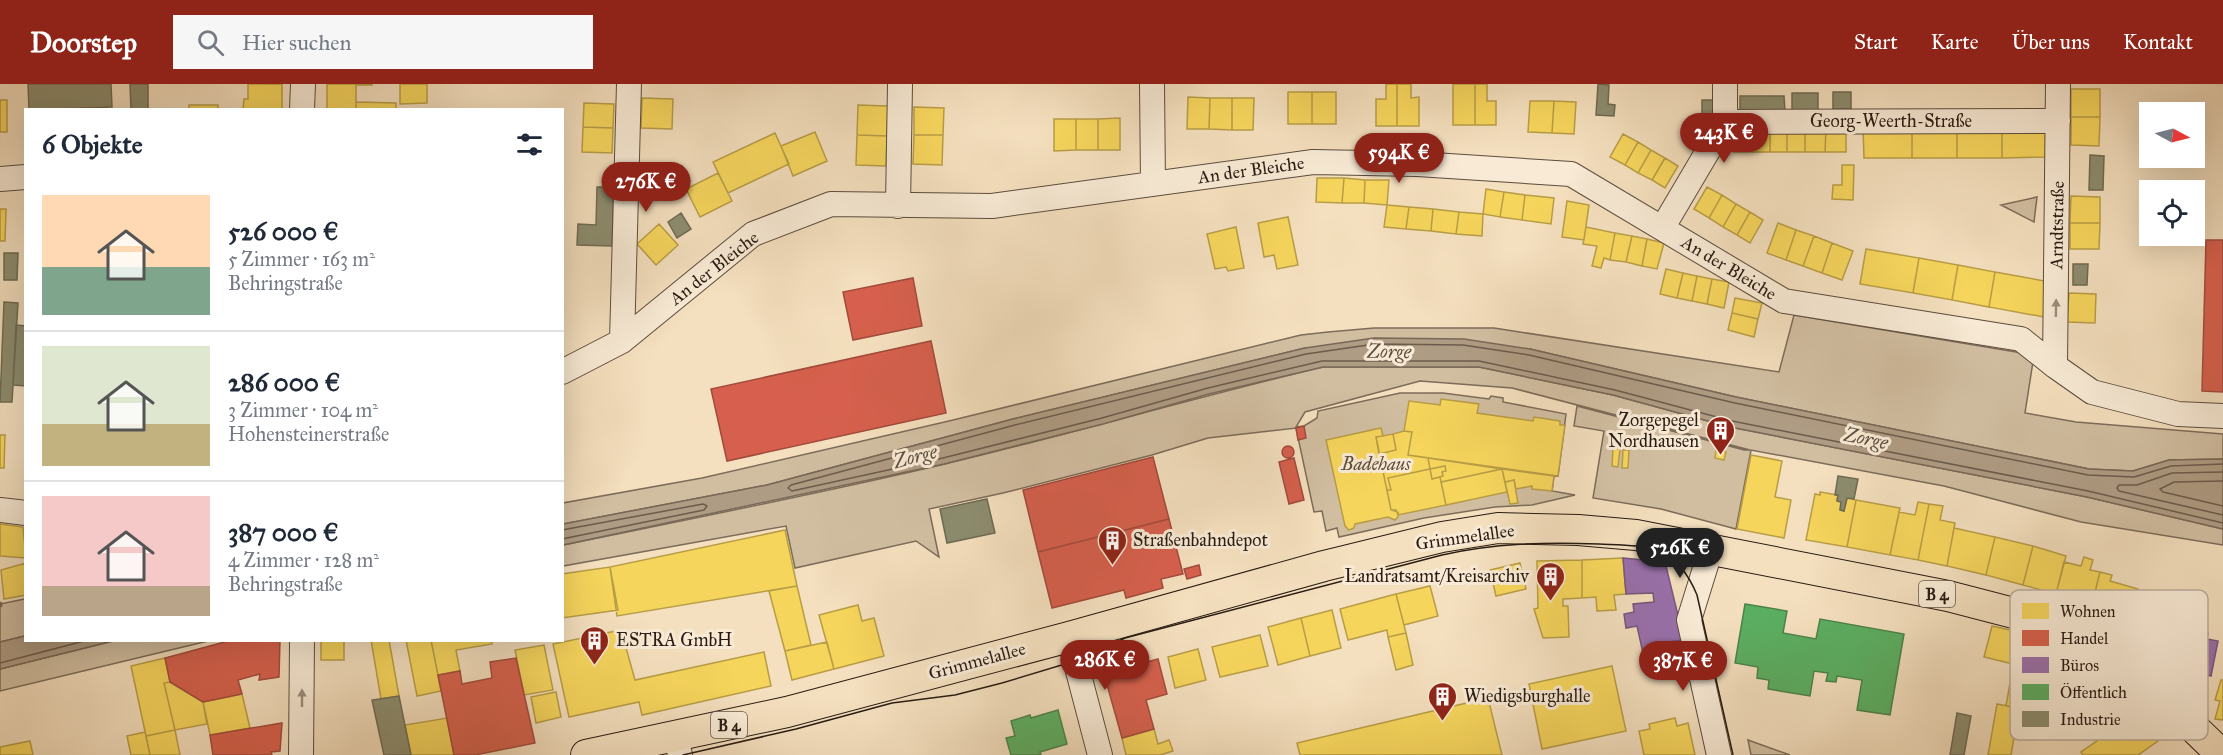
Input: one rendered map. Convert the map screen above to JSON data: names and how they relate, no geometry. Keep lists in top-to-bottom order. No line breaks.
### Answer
{"streets":{"main road":["Grimmelallee","B 4"],"street":["Georg-Weerth-Straße","An der Bleiche","Arndtstraße"]},"crossings":[["Georg-Weerth-Straße","Arndtstraße"],["An der Bleiche","Arndtstraße"]],"one_way":["Arndtstraße"],"water":["Zorge"],"parks":["Badehaus"],"places":{"building":["Zorgepegel Nordhausen","Straßenbahndepot","Landratsamt/Kreisarchiv","ESTRA GmbH","Wiedigsburghalle"]},"legend":["Wohnen","Handel","Büros","Öffentlich","Industrie"],"north":"right","page":{"header":"Doorstep","search":"Hier suchen","nav":["Start","Karte","Über uns","Kontakt"],"heading":"6 Objekte","price":["243K €","594K €","276K €","526K €","286K €","387K €"],"list":[{"name":"526 000 €","note":"5 Zimmer · 163 m² · Behringstraße"},{"name":"286 000 €","note":"3 Zimmer · 104 m² · Hohensteinerstraße"},{"name":"387 000 €","note":"4 Zimmer · 128 m² · Behringstraße"}]}}
